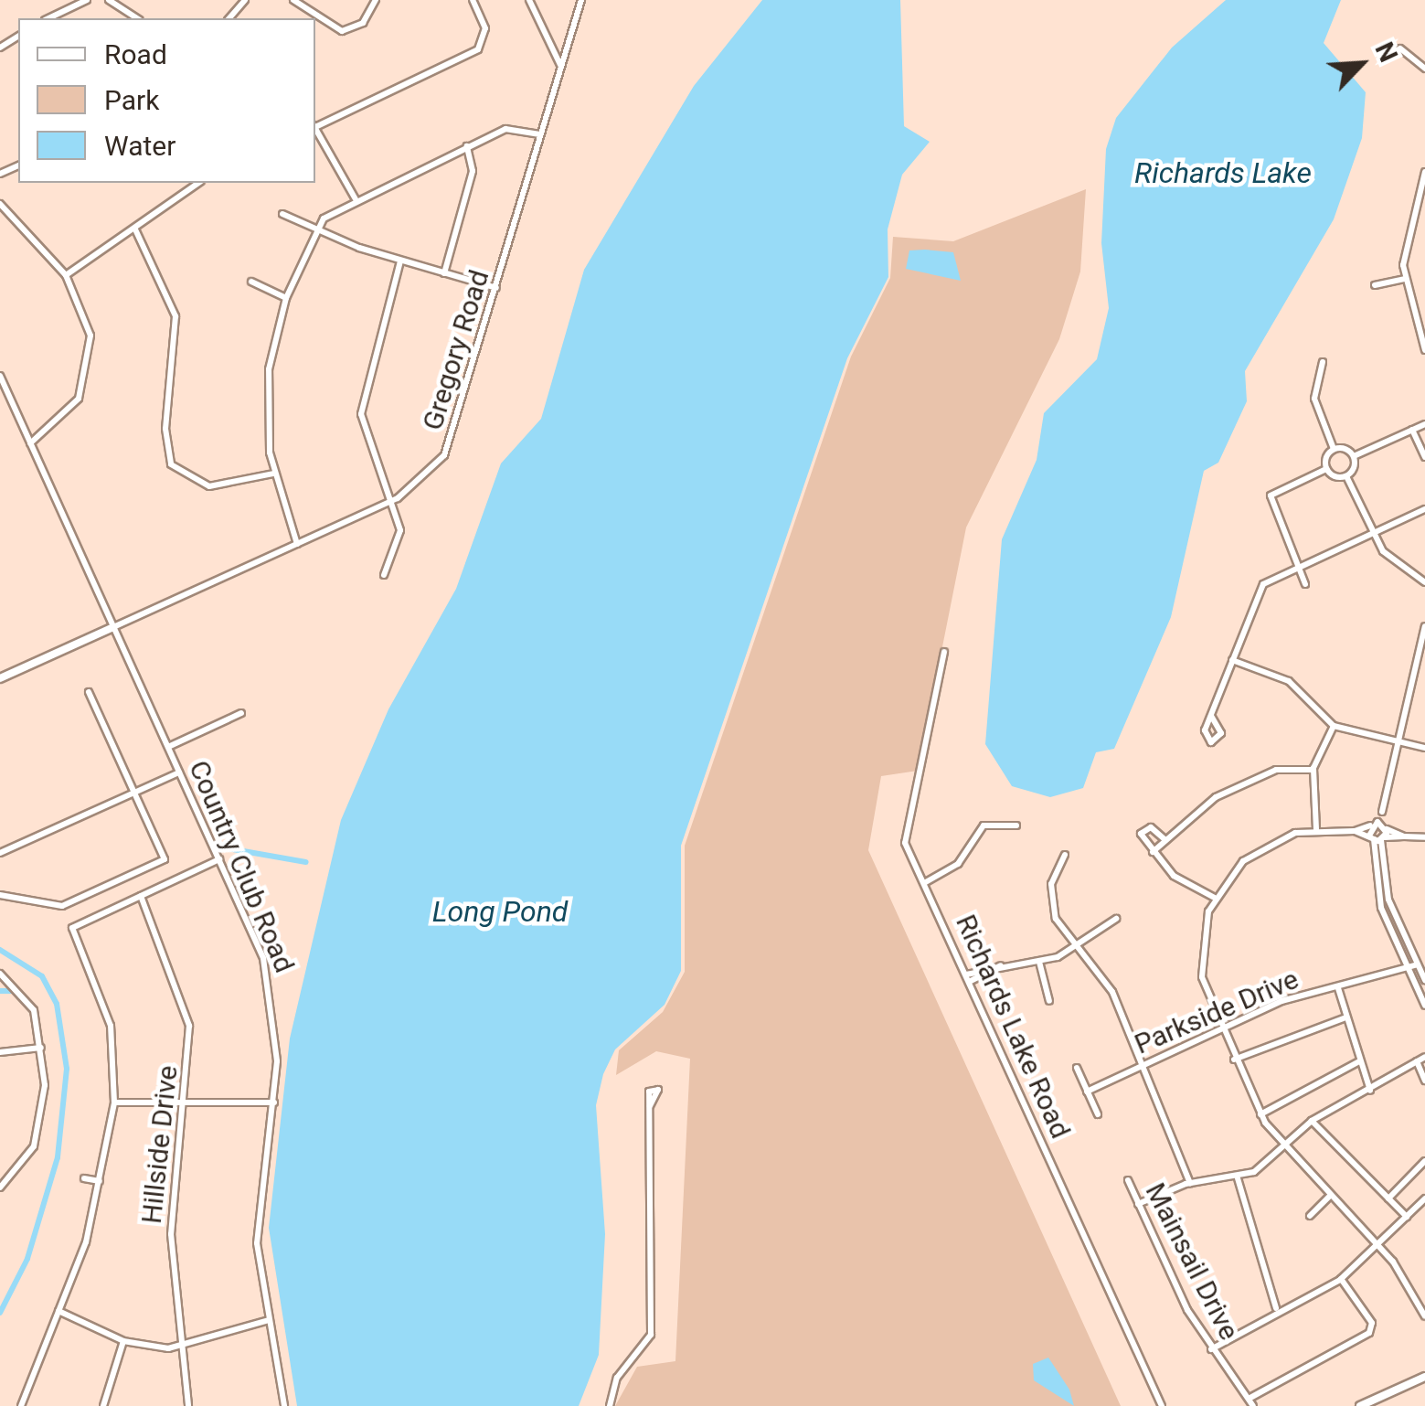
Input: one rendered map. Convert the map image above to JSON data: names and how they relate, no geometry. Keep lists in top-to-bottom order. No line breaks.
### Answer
{"streets":{"street":["Gregory Road","Country Club Road","Parkside Drive","Richards Lake Road","Hillside Drive","Mainsail Drive"]},"crossings":[["Gregory Road","Country Club Road"]],"water":["Richards Lake","Long Pond"],"legend":["Road","Park","Water"],"north":"top right"}
